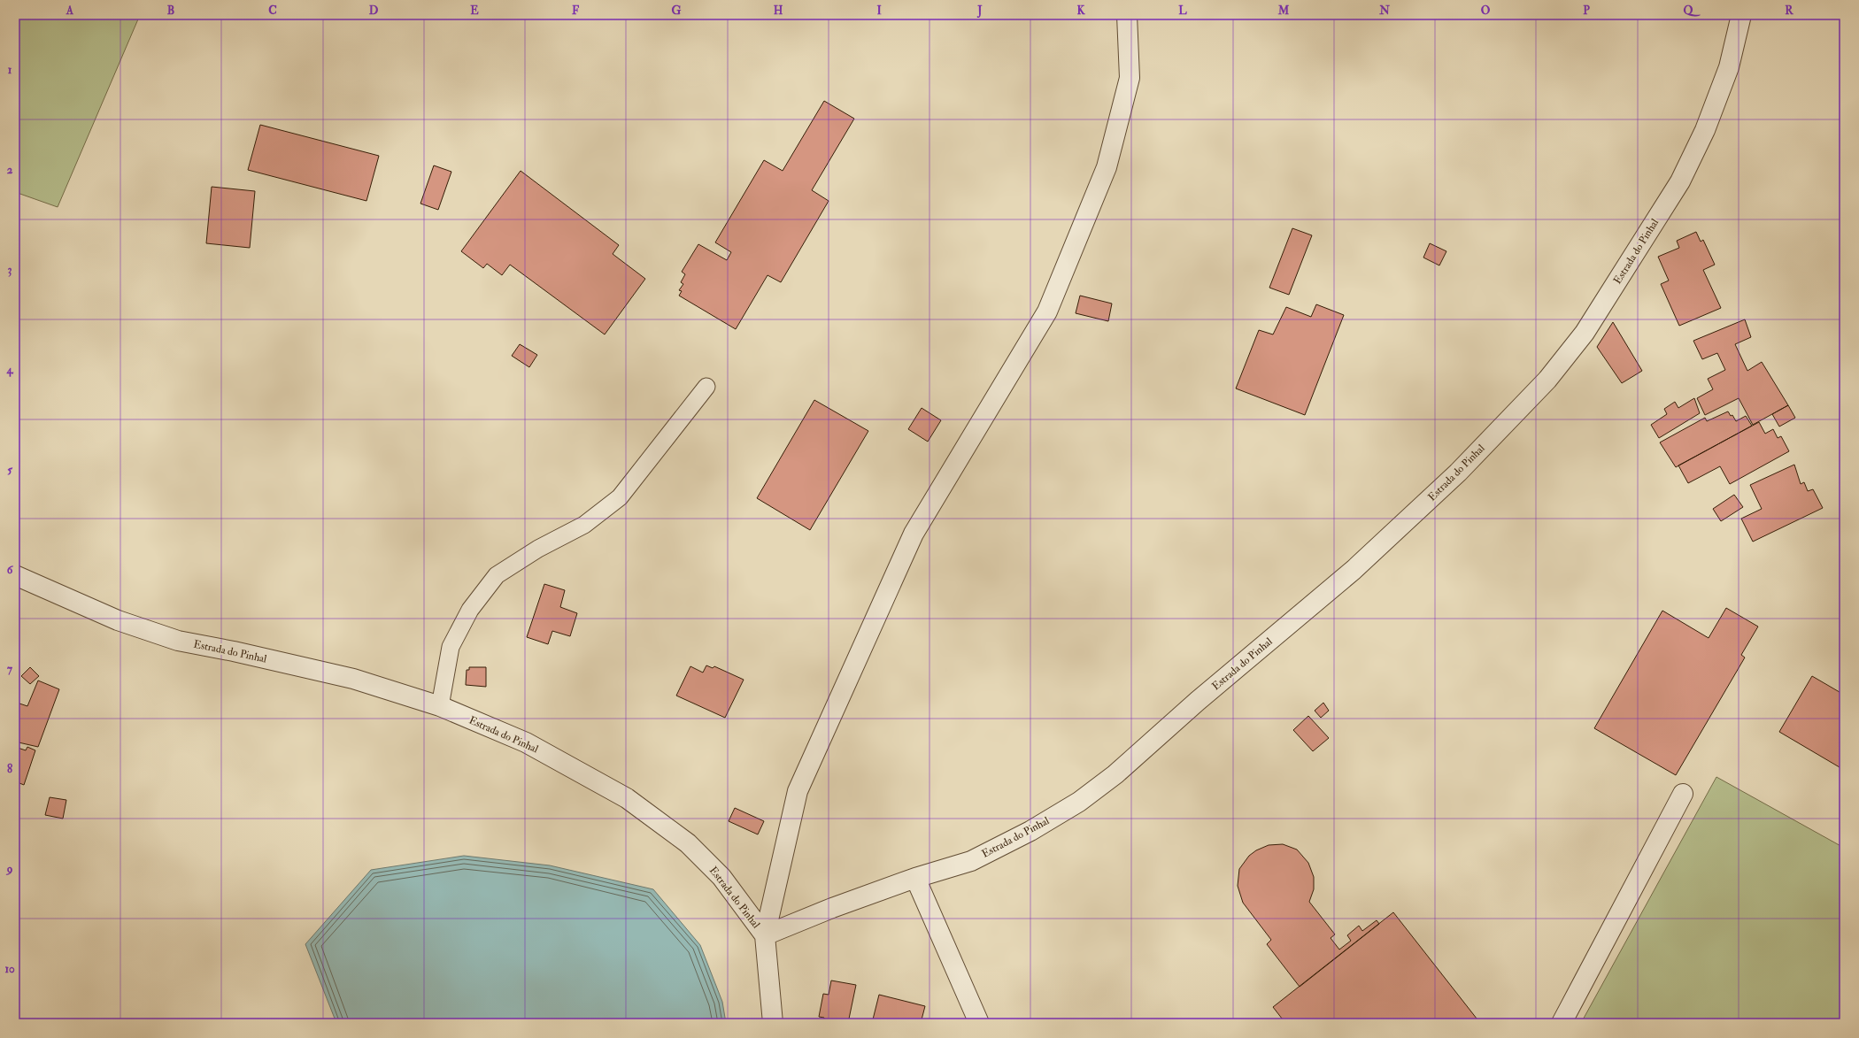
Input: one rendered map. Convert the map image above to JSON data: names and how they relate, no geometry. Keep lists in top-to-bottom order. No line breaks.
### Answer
{"streets":{"street":["Estrada do Pinhal"]},"grid":{"columns":["A","B","C","D","E","F","G","H","I","J","K","L","M","N","O","P","Q","R"],"rows":["1","2","3","4","5","6","7","8","9","10"]}}
